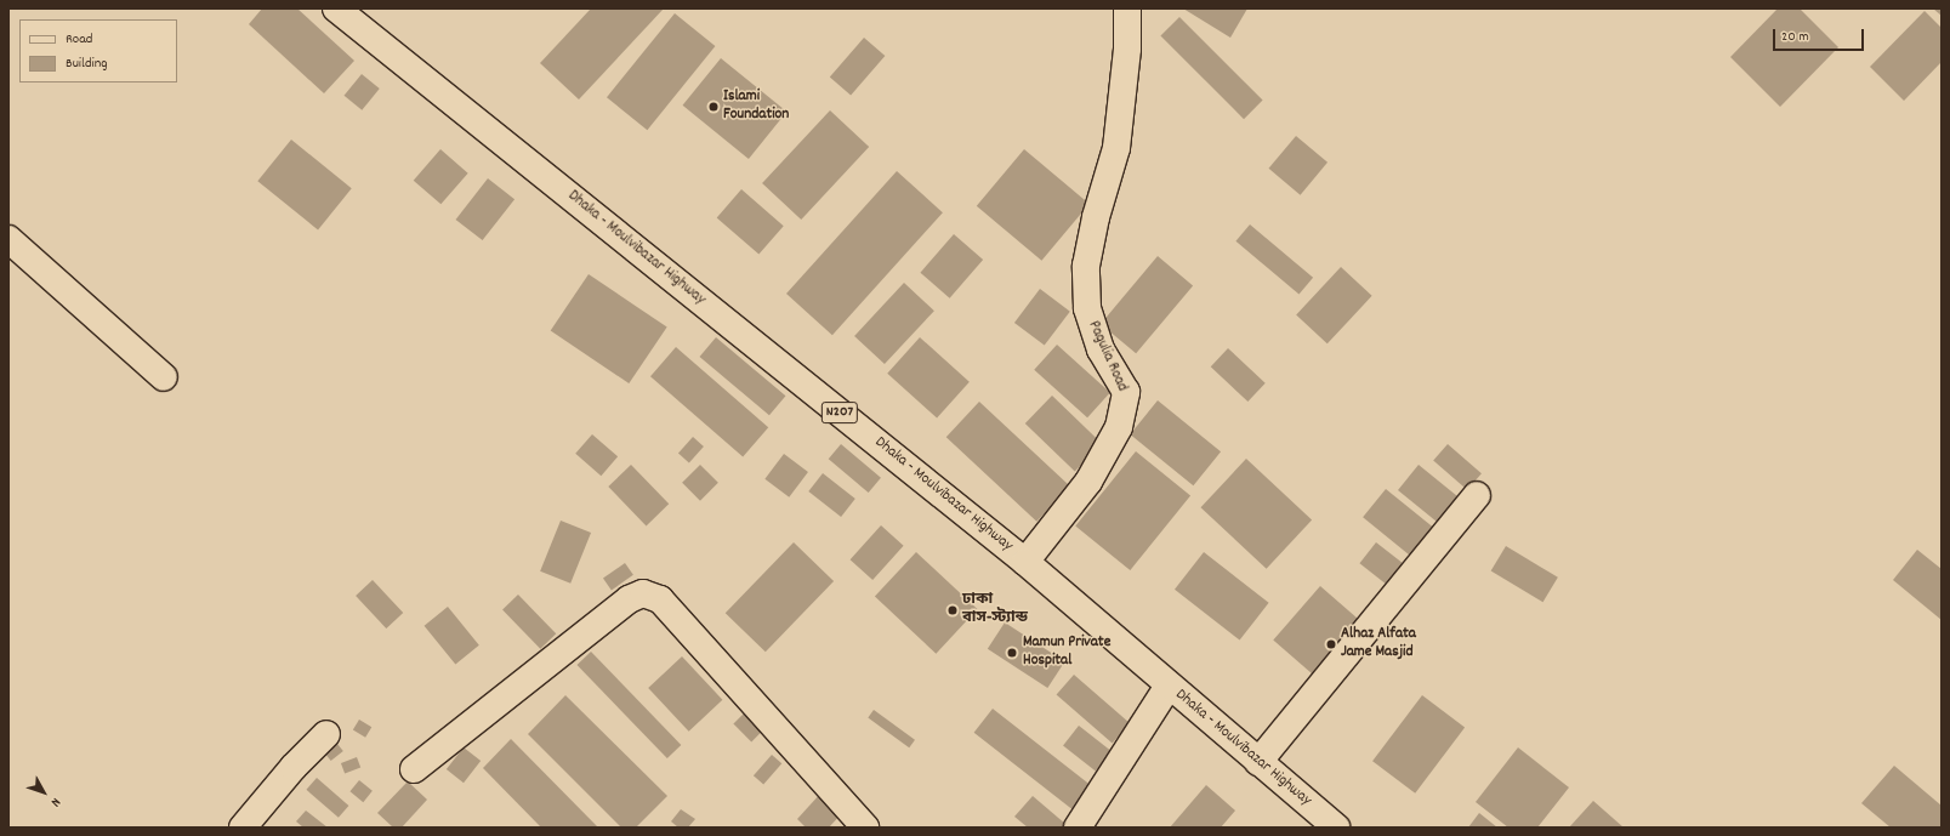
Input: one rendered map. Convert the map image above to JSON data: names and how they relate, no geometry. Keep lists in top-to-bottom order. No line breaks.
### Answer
{"streets":{"main road":["Dhaka - Moulvibazar Highway","Pagulia Road","N207"]},"crossings":[["Dhaka - Moulvibazar Highway","Pagulia Road"]],"places":["Islami Foundation","ঢাকা বাস-স্ট্যান্ড","Alhaz Alfata Jame Masjid","Mamun Private Hospital"],"legend":["Road","Building"],"scale_bar":"20 m","north":"bottom right"}
